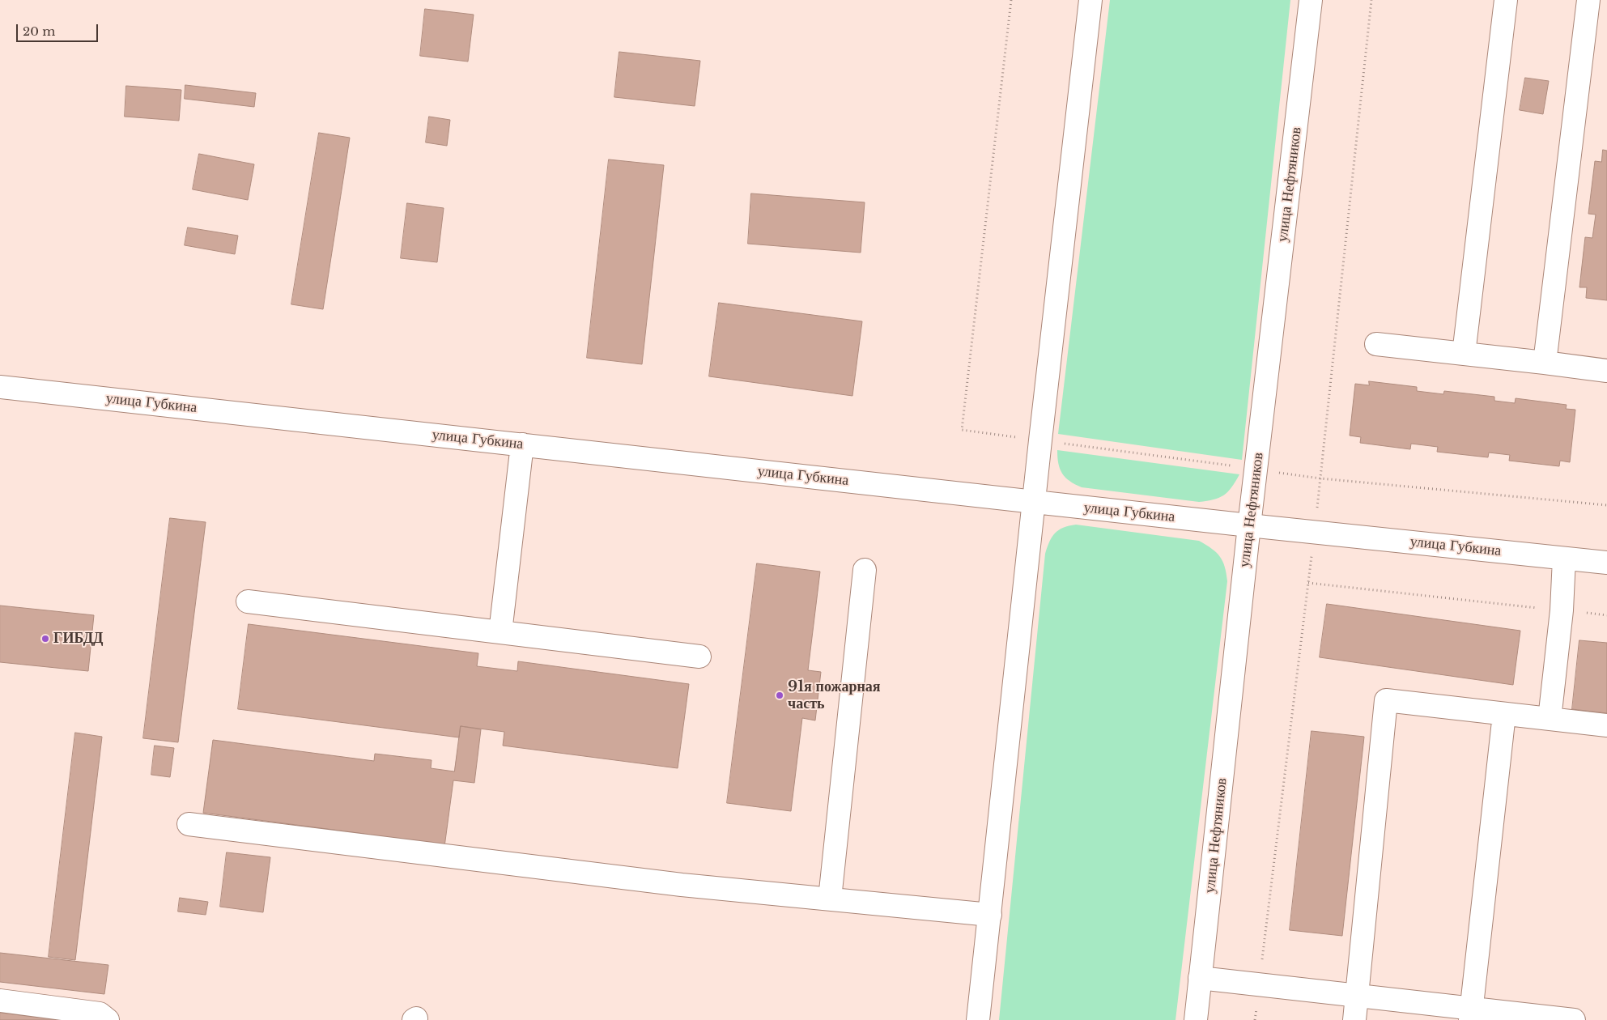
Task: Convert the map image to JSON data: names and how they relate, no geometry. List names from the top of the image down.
{
  "streets": {
    "main road": ["улица Нефтяников", "улица Губкина"]
  },
  "crossings": [
    ["улица Нефтяников", "улица Губкина"]
  ],
  "places": ["ГИБДД", "91я пожарная часть"],
  "scale_bar": "20 m"
}
